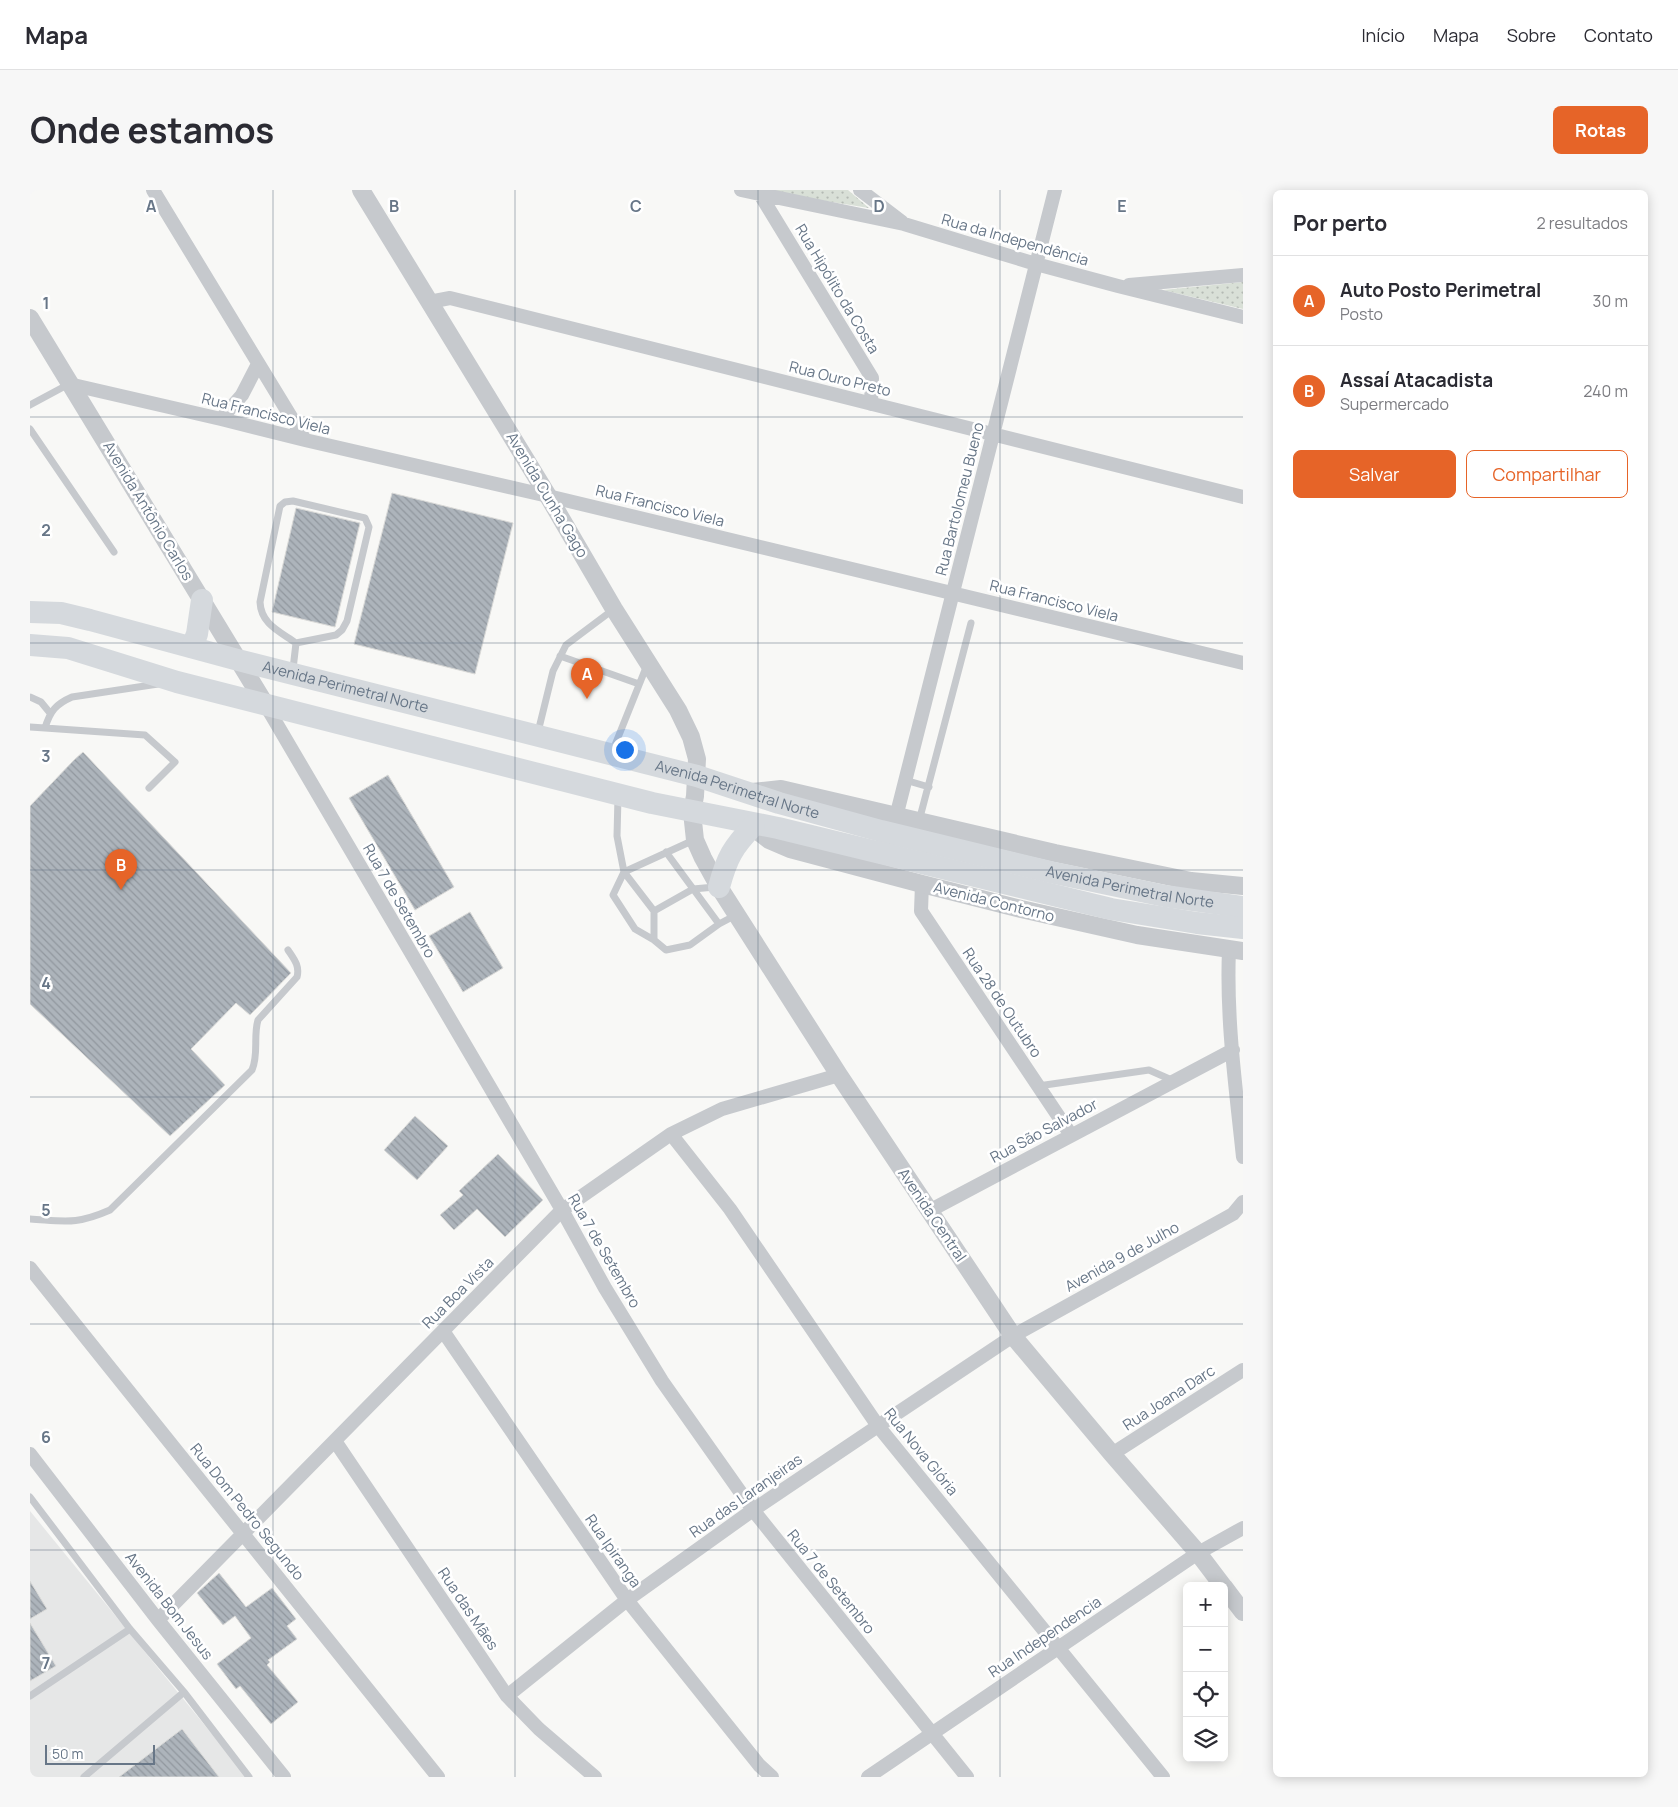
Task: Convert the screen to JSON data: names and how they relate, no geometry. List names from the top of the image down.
{
  "streets": {
    "highway": ["Avenida Perimetral Norte"],
    "street": [
      "Rua da Independência",
      "Rua Hipólito da Costa",
      "Rua Ouro Preto",
      "Rua Francisco Viela",
      "Avenida Cunha Gago",
      "Rua Bartolomeu Bueno",
      "Avenida Antônio Carlos",
      "Rua 7 de Setembro",
      "Avenida Contorno",
      "Rua 28 de Outubro",
      "Rua São Salvador",
      "Avenida Central",
      "Avenida 9 de Julho",
      "Rua Boa Vista",
      "Rua Joana Darc",
      "Rua Nova Glória",
      "Rua das Laranjeiras",
      "Rua Dom Pedro Segundo",
      "Rua Ipiranga",
      "Avenida Bom Jesus",
      "Rua das Mães",
      "Rua Independencia"
    ]
  },
  "crossings": [
    ["Rua da Independência", "Rua Hipólito da Costa"],
    ["Rua da Independência", "Rua Bartolomeu Bueno"],
    ["Rua Hipólito da Costa", "Rua Ouro Preto"],
    ["Rua Ouro Preto", "Avenida Cunha Gago"],
    ["Rua Ouro Preto", "Rua Bartolomeu Bueno"],
    ["Rua Francisco Viela", "Avenida Cunha Gago"],
    ["Rua Francisco Viela", "Rua Bartolomeu Bueno"],
    ["Rua Francisco Viela", "Avenida Antônio Carlos"],
    ["Avenida Cunha Gago", "Avenida Perimetral Norte"],
    ["Avenida Cunha Gago", "Avenida Central"],
    ["Avenida Antônio Carlos", "Avenida Perimetral Norte"],
    ["Avenida Antônio Carlos", "Rua 7 de Setembro"],
    ["Avenida Perimetral Norte", "Rua 7 de Setembro"],
    ["Avenida Perimetral Norte", "Avenida Contorno"],
    ["Avenida Perimetral Norte", "Avenida Central"],
    ["Rua 7 de Setembro", "Rua Boa Vista"],
    ["Rua 7 de Setembro", "Rua das Laranjeiras"],
    ["Rua 7 de Setembro", "Rua Independencia"],
    ["Avenida Contorno", "Rua 28 de Outubro"],
    ["Rua 28 de Outubro", "Rua São Salvador"],
    ["Rua São Salvador", "Avenida Central"],
    ["Avenida Central", "Avenida 9 de Julho"],
    ["Avenida Central", "Rua Boa Vista"],
    ["Avenida Central", "Rua Joana Darc"],
    ["Avenida Central", "Rua das Laranjeiras"],
    ["Avenida Central", "Rua Independencia"],
    ["Avenida 9 de Julho", "Rua das Laranjeiras"],
    ["Rua Boa Vista", "Rua Nova Glória"],
    ["Rua Boa Vista", "Rua Dom Pedro Segundo"],
    ["Rua Boa Vista", "Rua Ipiranga"],
    ["Rua Boa Vista", "Avenida Bom Jesus"],
    ["Rua Boa Vista", "Rua das Mães"],
    ["Rua Nova Glória", "Rua das Laranjeiras"],
    ["Rua Nova Glória", "Rua Independencia"],
    ["Rua das Laranjeiras", "Rua Ipiranga"],
    ["Rua das Laranjeiras", "Rua das Mães"]
  ],
  "scale_bar": "50 m",
  "page": {
    "header": "Mapa",
    "nav": [
      "Início",
      "Mapa",
      "Sobre",
      "Contato"
    ],
    "title": "Onde estamos",
    "buttons": [
      "Rotas",
      ["Salvar", "Compartilhar"]
    ],
    "heading": ["Por perto", "2 resultados"],
    "list": [
      {
        "mark": "A",
        "name": "Auto Posto Perimetral",
        "note": "Posto",
        "value": "30 m"
      },
      {
        "mark": "B",
        "name": "Assaí Atacadista",
        "note": "Supermercado",
        "value": "240 m"
      }
    ],
    "pins": ["A", "B"],
    "map_buttons": ["+", "−"],
    "scale": "50 m"
  },
  "grid": {
    "columns": [
      "A",
      "B",
      "C",
      "D",
      "E"
    ],
    "rows": [
      "1",
      "2",
      "3",
      "4",
      "5",
      "6",
      "7"
    ]
  }
}
